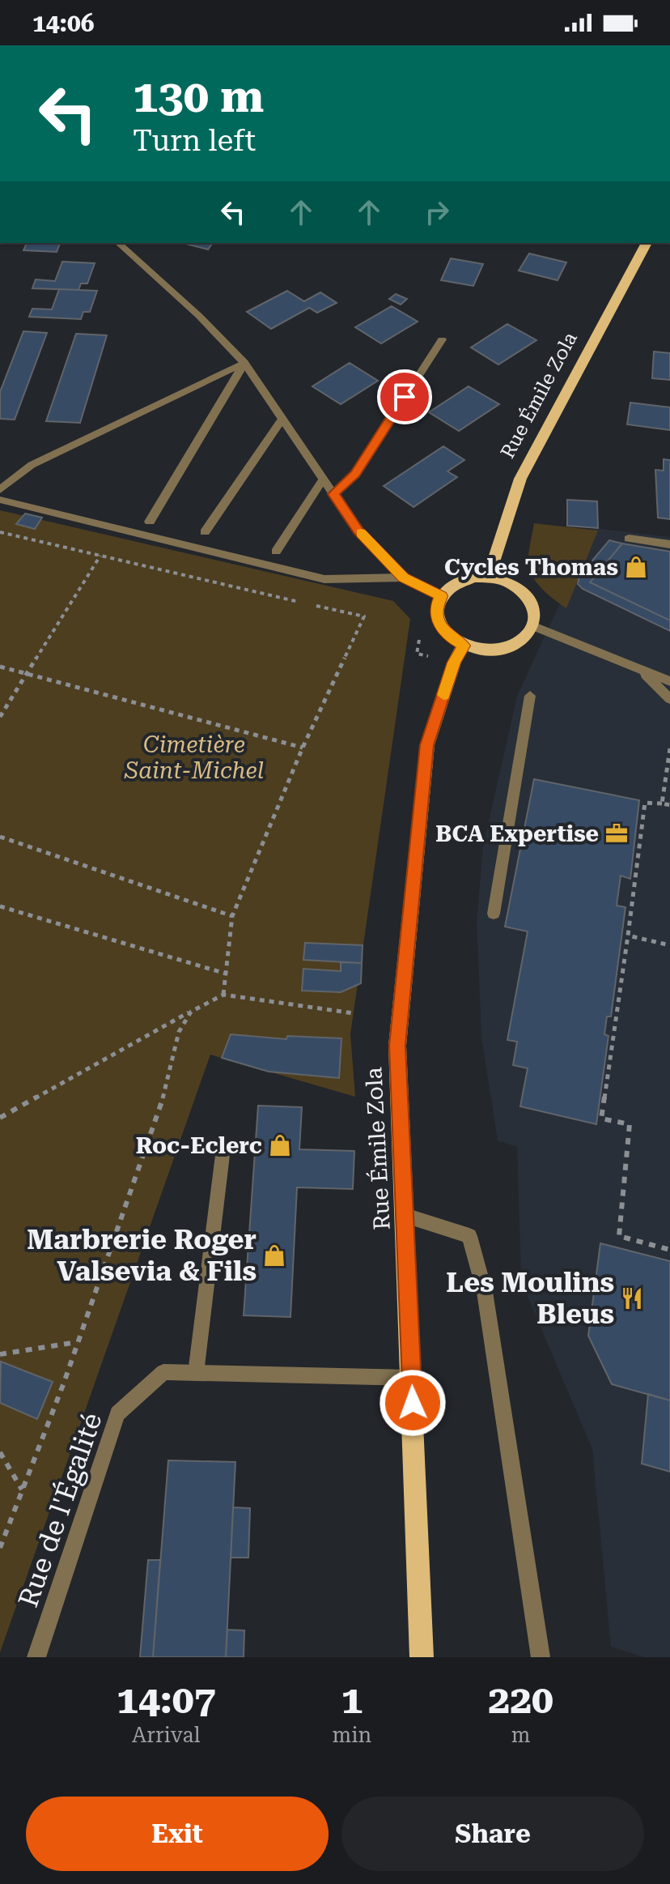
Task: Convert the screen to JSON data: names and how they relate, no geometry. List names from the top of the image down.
{
  "streets": {
    "main road": ["Rue Émile Zola"],
    "street": ["Rue de l'Égalité"]
  },
  "crossings": [
    ["Rue Émile Zola", "Rue de l'Égalité"]
  ],
  "parks": ["Cimetière Saint-Michel"],
  "places": {
    "shop": ["Cycles Thomas", "Roc-Eclerc", "Marbrerie Roger Valsevia & Fils"],
    "office": ["BCA Expertise"],
    "restaurant": ["Les Moulins Bleus"]
  },
  "page": {
    "status": "14:06",
    "turn": ["130 m", "Turn left"],
    "eta": [
      "14:07",
      "Arrival",
      "1",
      "min",
      "220",
      "m"
    ],
    "buttons": ["Exit", "Share"]
  }
}
